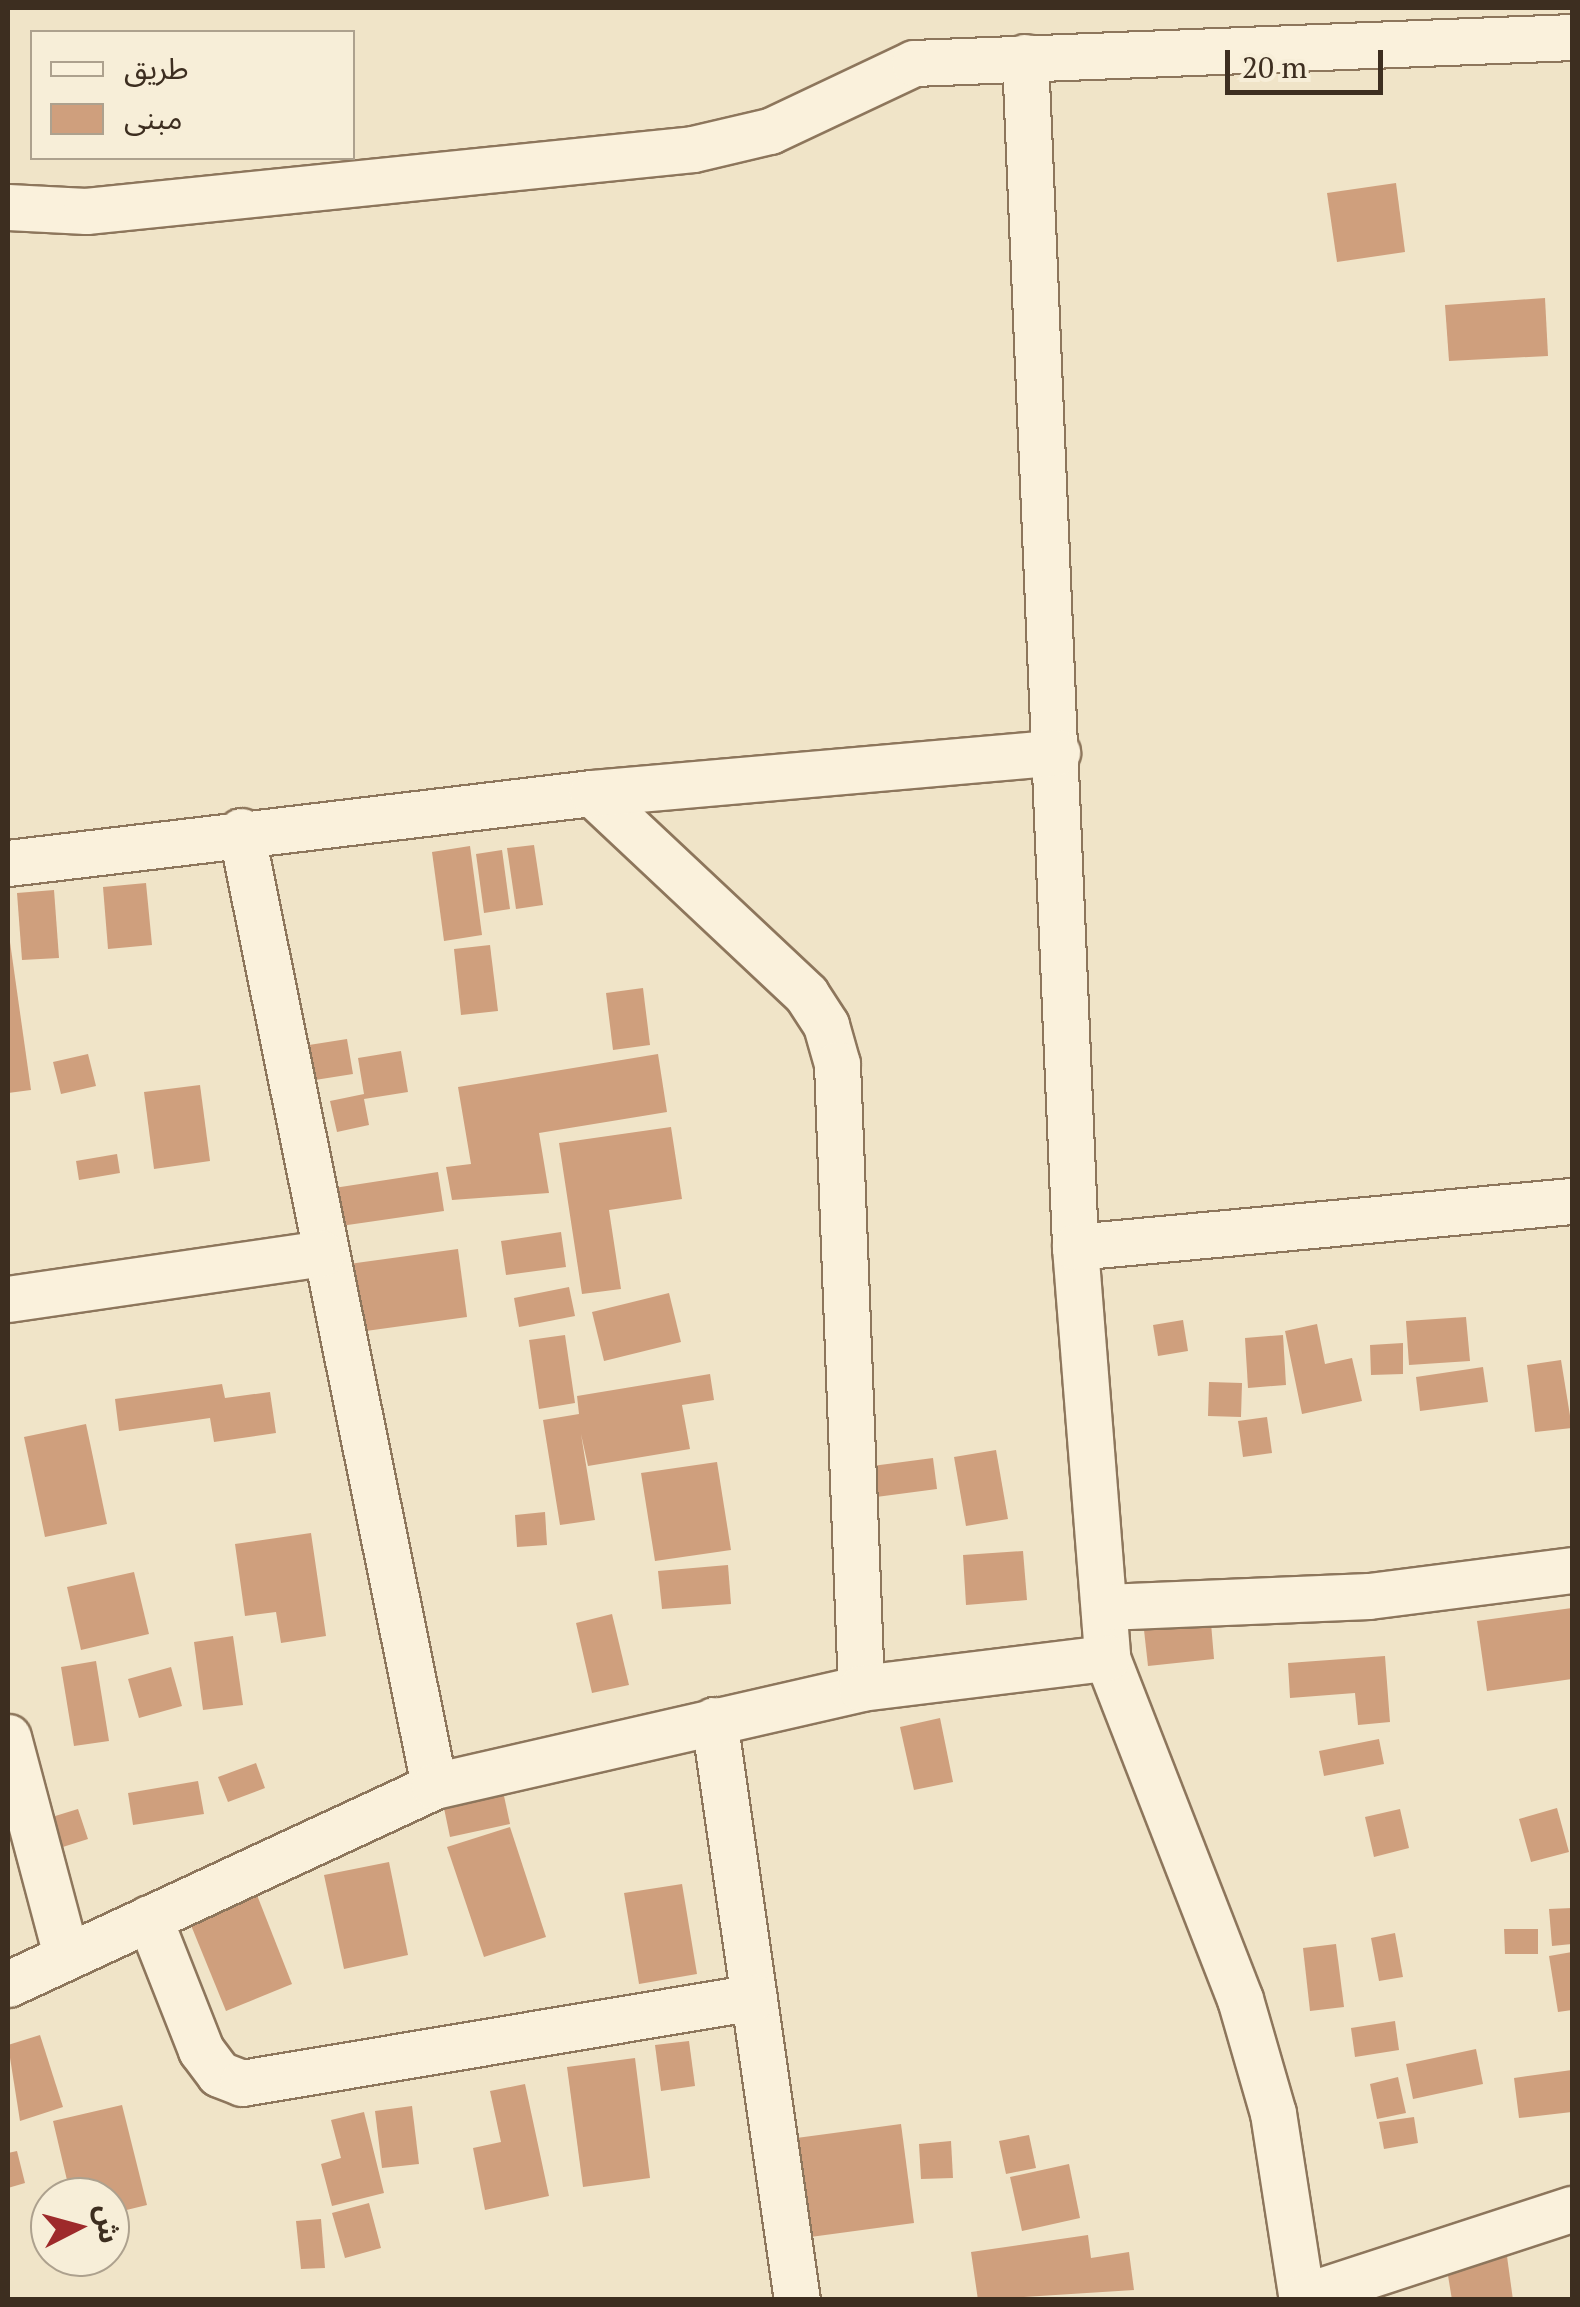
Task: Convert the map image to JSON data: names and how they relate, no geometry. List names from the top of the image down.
{
  "legend": ["طريق", "مبنى"],
  "scale_bar": "20 m",
  "north": "right"
}
